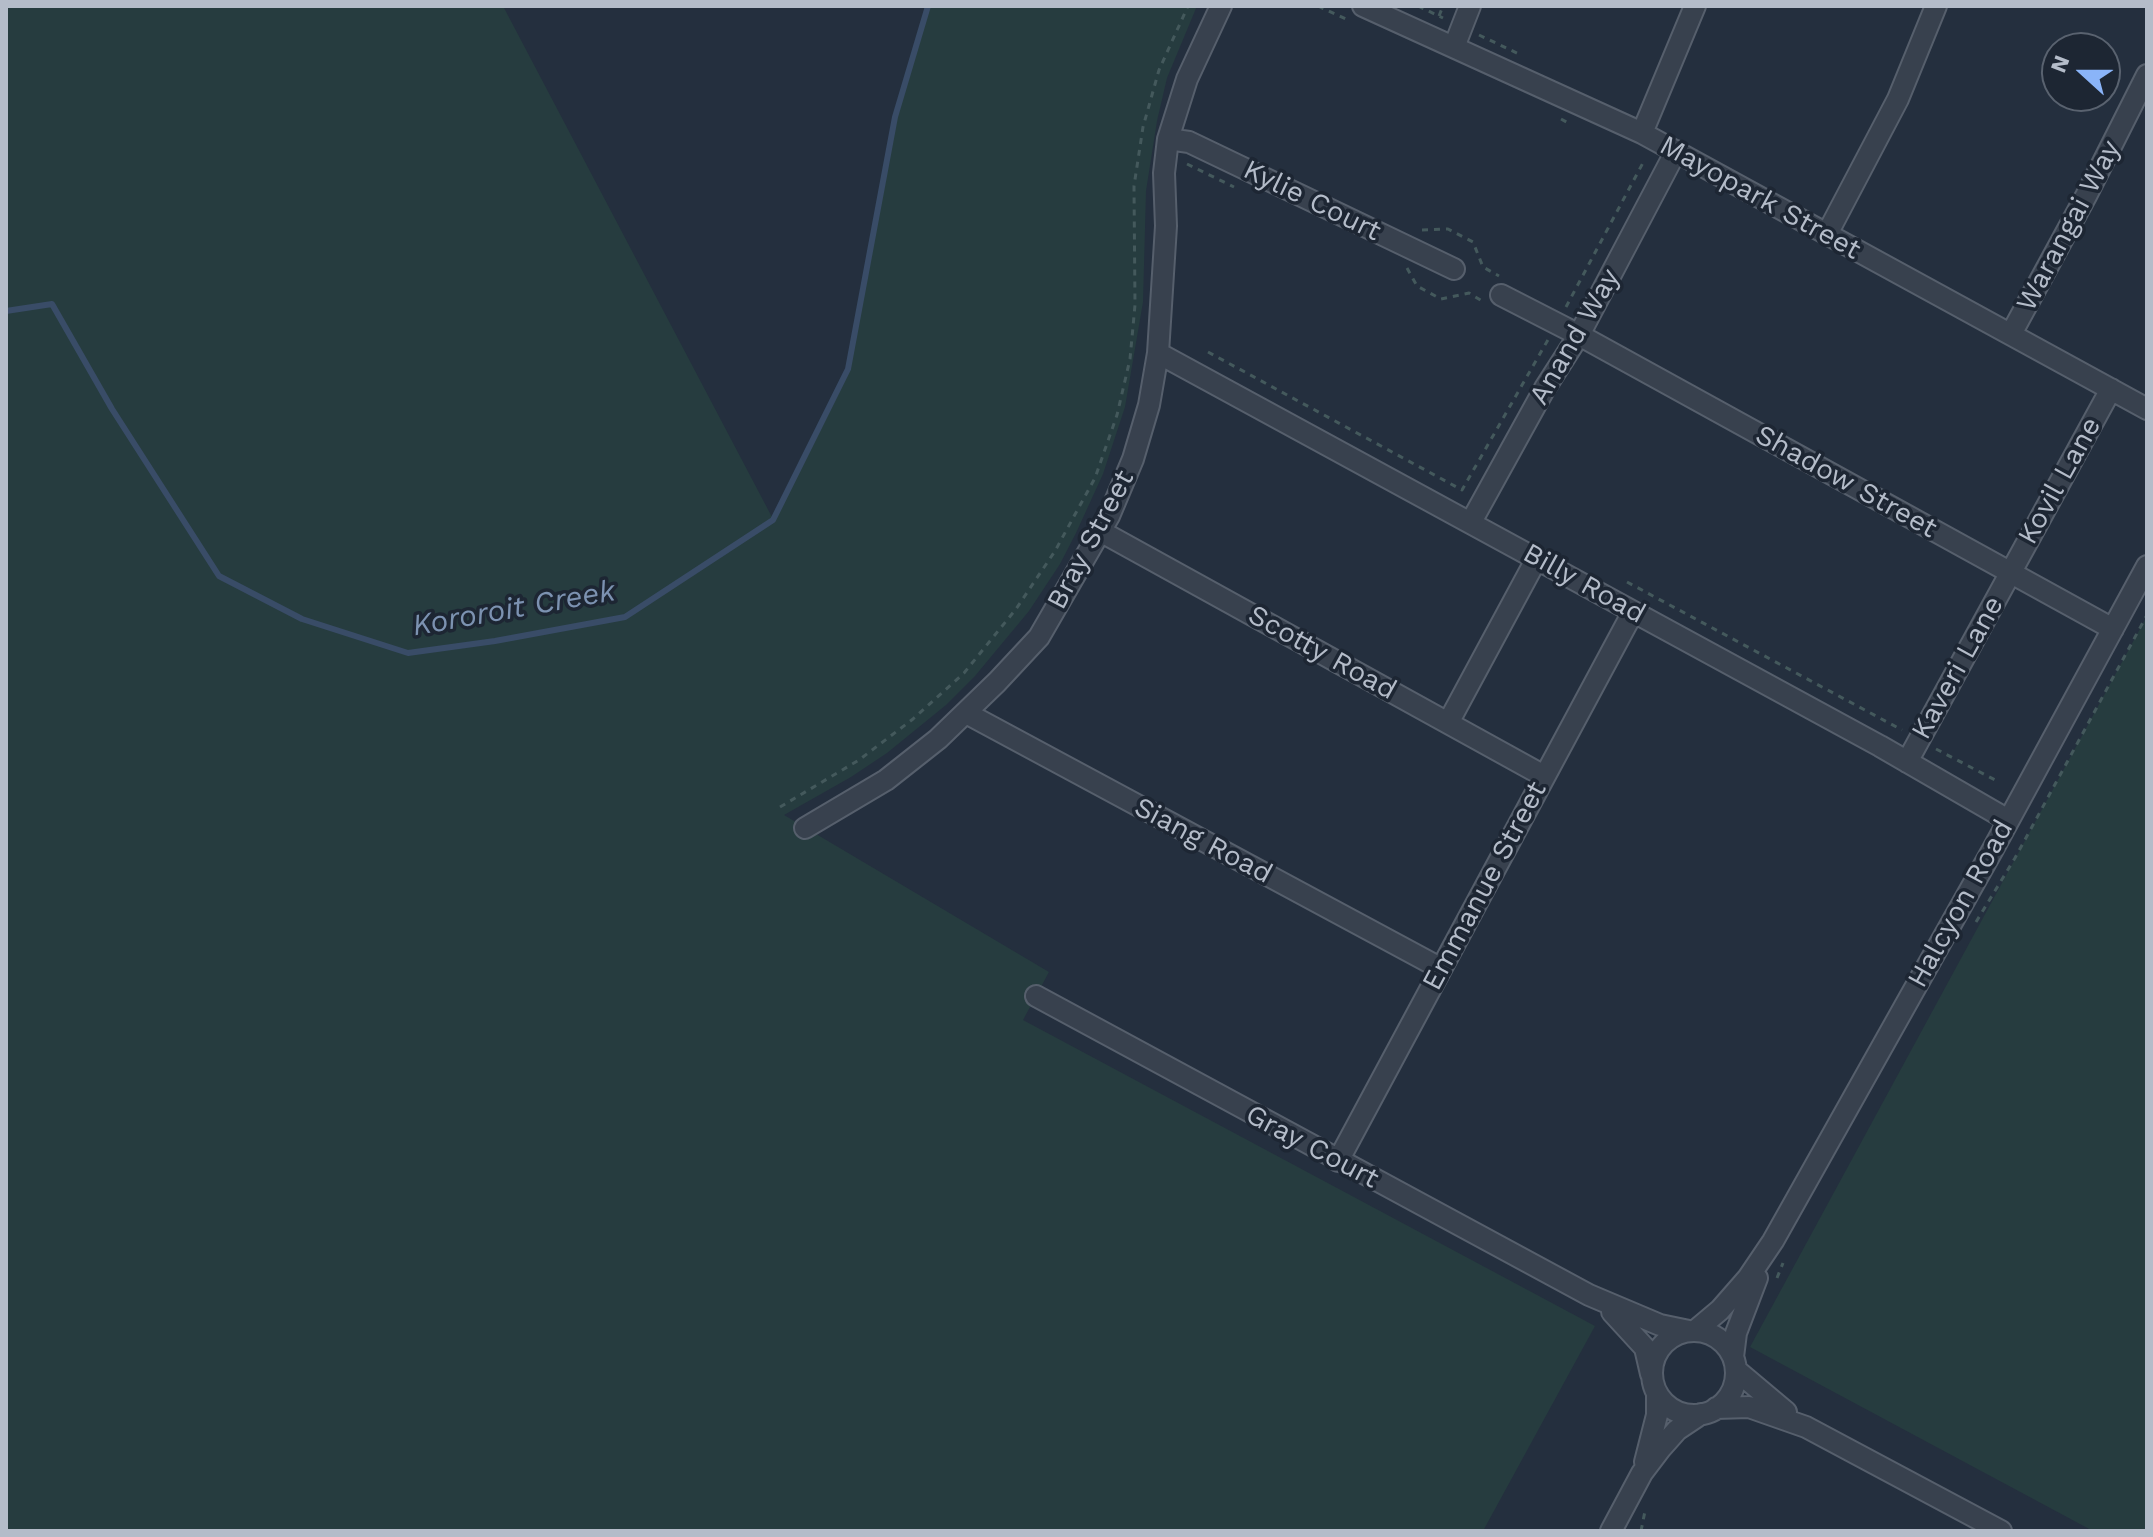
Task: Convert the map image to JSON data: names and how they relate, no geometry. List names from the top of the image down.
{
  "streets": {
    "street": [
      "Mayopark Street",
      "Kylie Court",
      "Warangai Way",
      "Anand Way",
      "Kovil Lane",
      "Shadow Street",
      "Bray Street",
      "Billy Road",
      "Scotty Road",
      "Kaveri Lane",
      "Siang Road",
      "Emmanue Street",
      "Halcyon Road",
      "Gray Court"
    ]
  },
  "crossings": [
    ["Mayopark Street", "Warangai Way"],
    ["Mayopark Street", "Anand Way"],
    ["Mayopark Street", "Kovil Lane"],
    ["Kylie Court", "Bray Street"],
    ["Anand Way", "Shadow Street"],
    ["Anand Way", "Billy Road"],
    ["Kovil Lane", "Shadow Street"],
    ["Kovil Lane", "Kaveri Lane"],
    ["Shadow Street", "Kaveri Lane"],
    ["Shadow Street", "Halcyon Road"],
    ["Bray Street", "Billy Road"],
    ["Bray Street", "Scotty Road"],
    ["Bray Street", "Siang Road"],
    ["Billy Road", "Kaveri Lane"],
    ["Billy Road", "Emmanue Street"],
    ["Billy Road", "Halcyon Road"],
    ["Scotty Road", "Emmanue Street"],
    ["Siang Road", "Emmanue Street"],
    ["Emmanue Street", "Gray Court"]
  ],
  "water": ["Kororoit Creek"],
  "north": "left"
}
